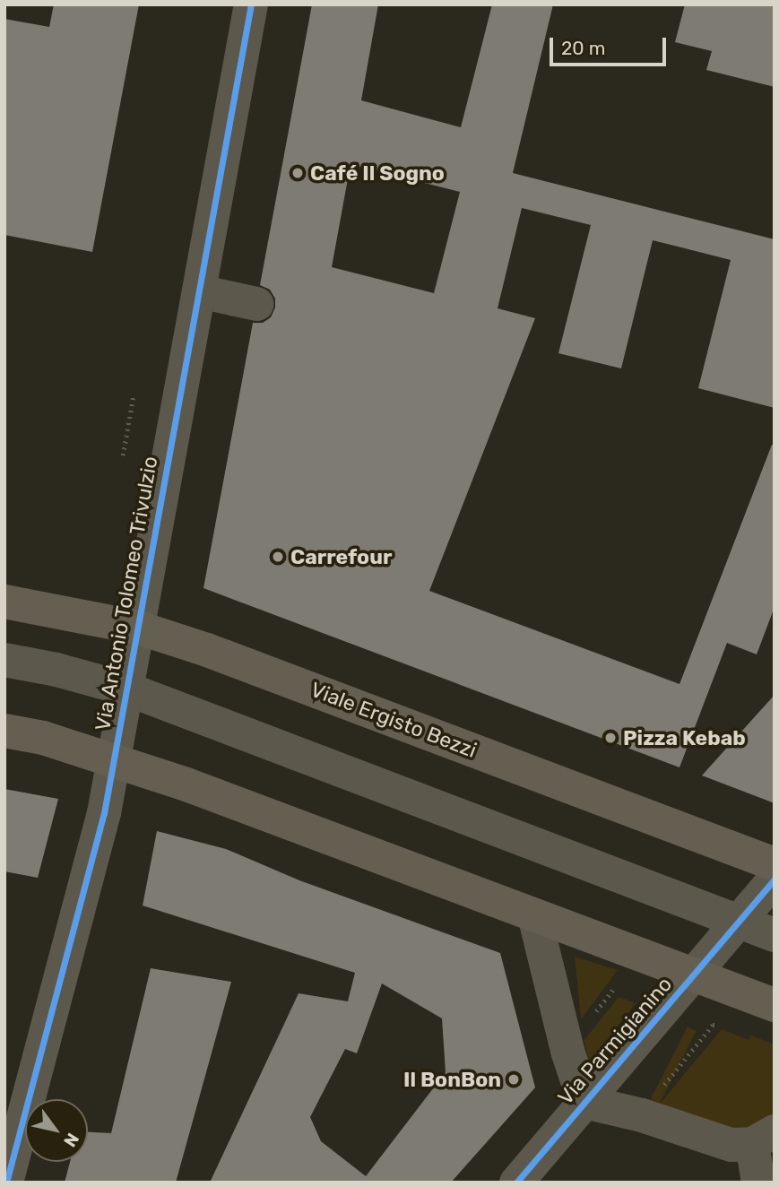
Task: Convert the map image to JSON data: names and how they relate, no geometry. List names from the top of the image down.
{
  "streets": {
    "main road": ["Viale Ergisto Bezzi"],
    "street": ["Via Antonio Tolomeo Trivulzio", "Via Parmigianino"]
  },
  "crossings": [
    ["Via Antonio Tolomeo Trivulzio", "Viale Ergisto Bezzi"]
  ],
  "places": [
    "Café Il Sogno",
    "Carrefour",
    "Pizza Kebab",
    "Il BonBon"
  ],
  "scale_bar": "20 m",
  "north": "bottom right"
}
